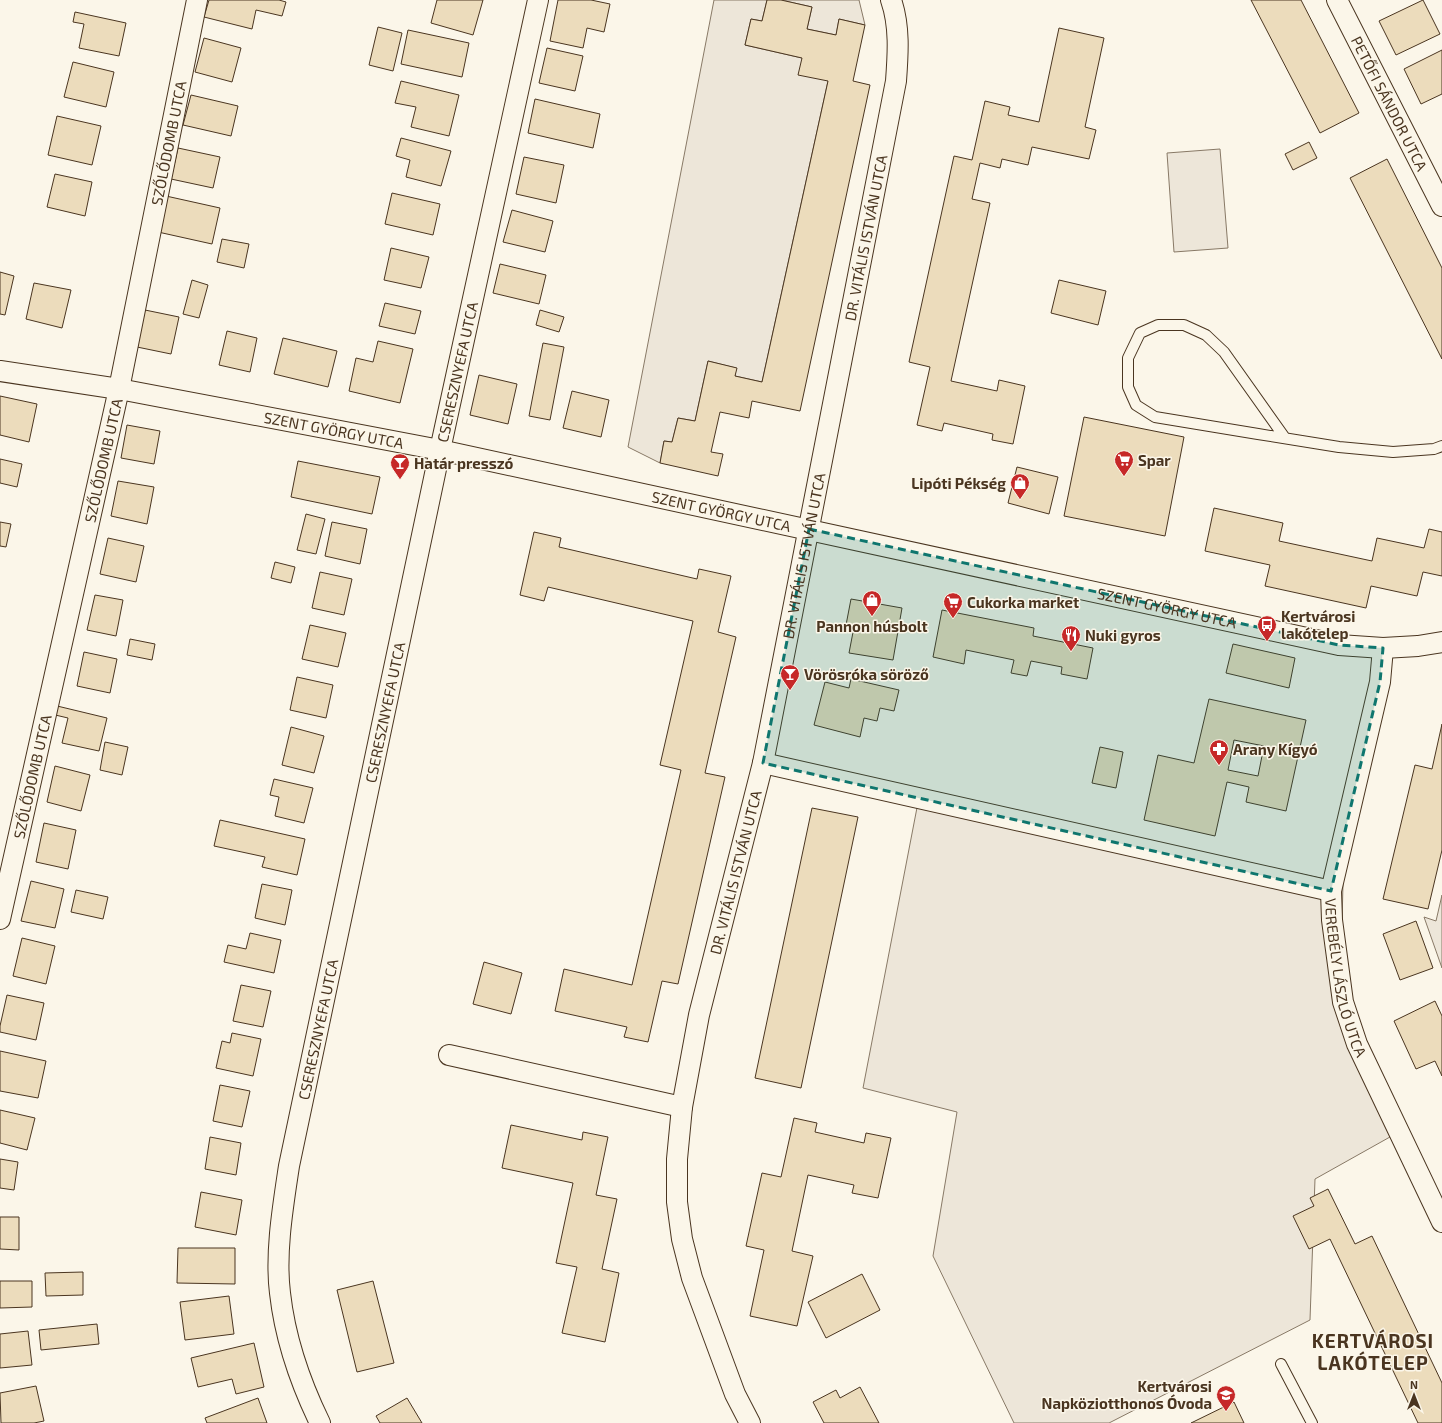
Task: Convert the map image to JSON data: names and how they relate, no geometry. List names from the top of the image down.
{
  "streets": {
    "street": [
      "PETŐFI SÁNDOR UTCA",
      "SZŐLŐDOMB UTCA",
      "DR. VITÁLIS ISTVÁN UTCA",
      "CSERESZNYEFA UTCA",
      "SZENT GYÖRGY UTCA",
      "VEREBÉLY LÁSZLÓ UTCA"
    ]
  },
  "crossings": [
    ["SZŐLŐDOMB UTCA", "SZENT GYÖRGY UTCA"],
    ["DR. VITÁLIS ISTVÁN UTCA", "SZENT GYÖRGY UTCA"],
    ["CSERESZNYEFA UTCA", "SZENT GYÖRGY UTCA"],
    ["SZENT GYÖRGY UTCA", "VEREBÉLY LÁSZLÓ UTCA"]
  ],
  "districts": ["KERTVÁROSI LAKÓTELEP"],
  "places": {
    "supermarket": ["Spar", "Cukorka market"],
    "bar": ["Határ presszó", "Vörösróka söröző"],
    "shop": ["Lipóti Pékség", "Pannon húsbolt"],
    "bus stop": ["Kertvárosi lakótelep"],
    "restaurant": ["Nuki gyros"],
    "pharmacy": ["Arany Kígyó"],
    "school or university": ["Kertvárosi Napköziotthonos Óvoda"]
  },
  "north": "top"
}
